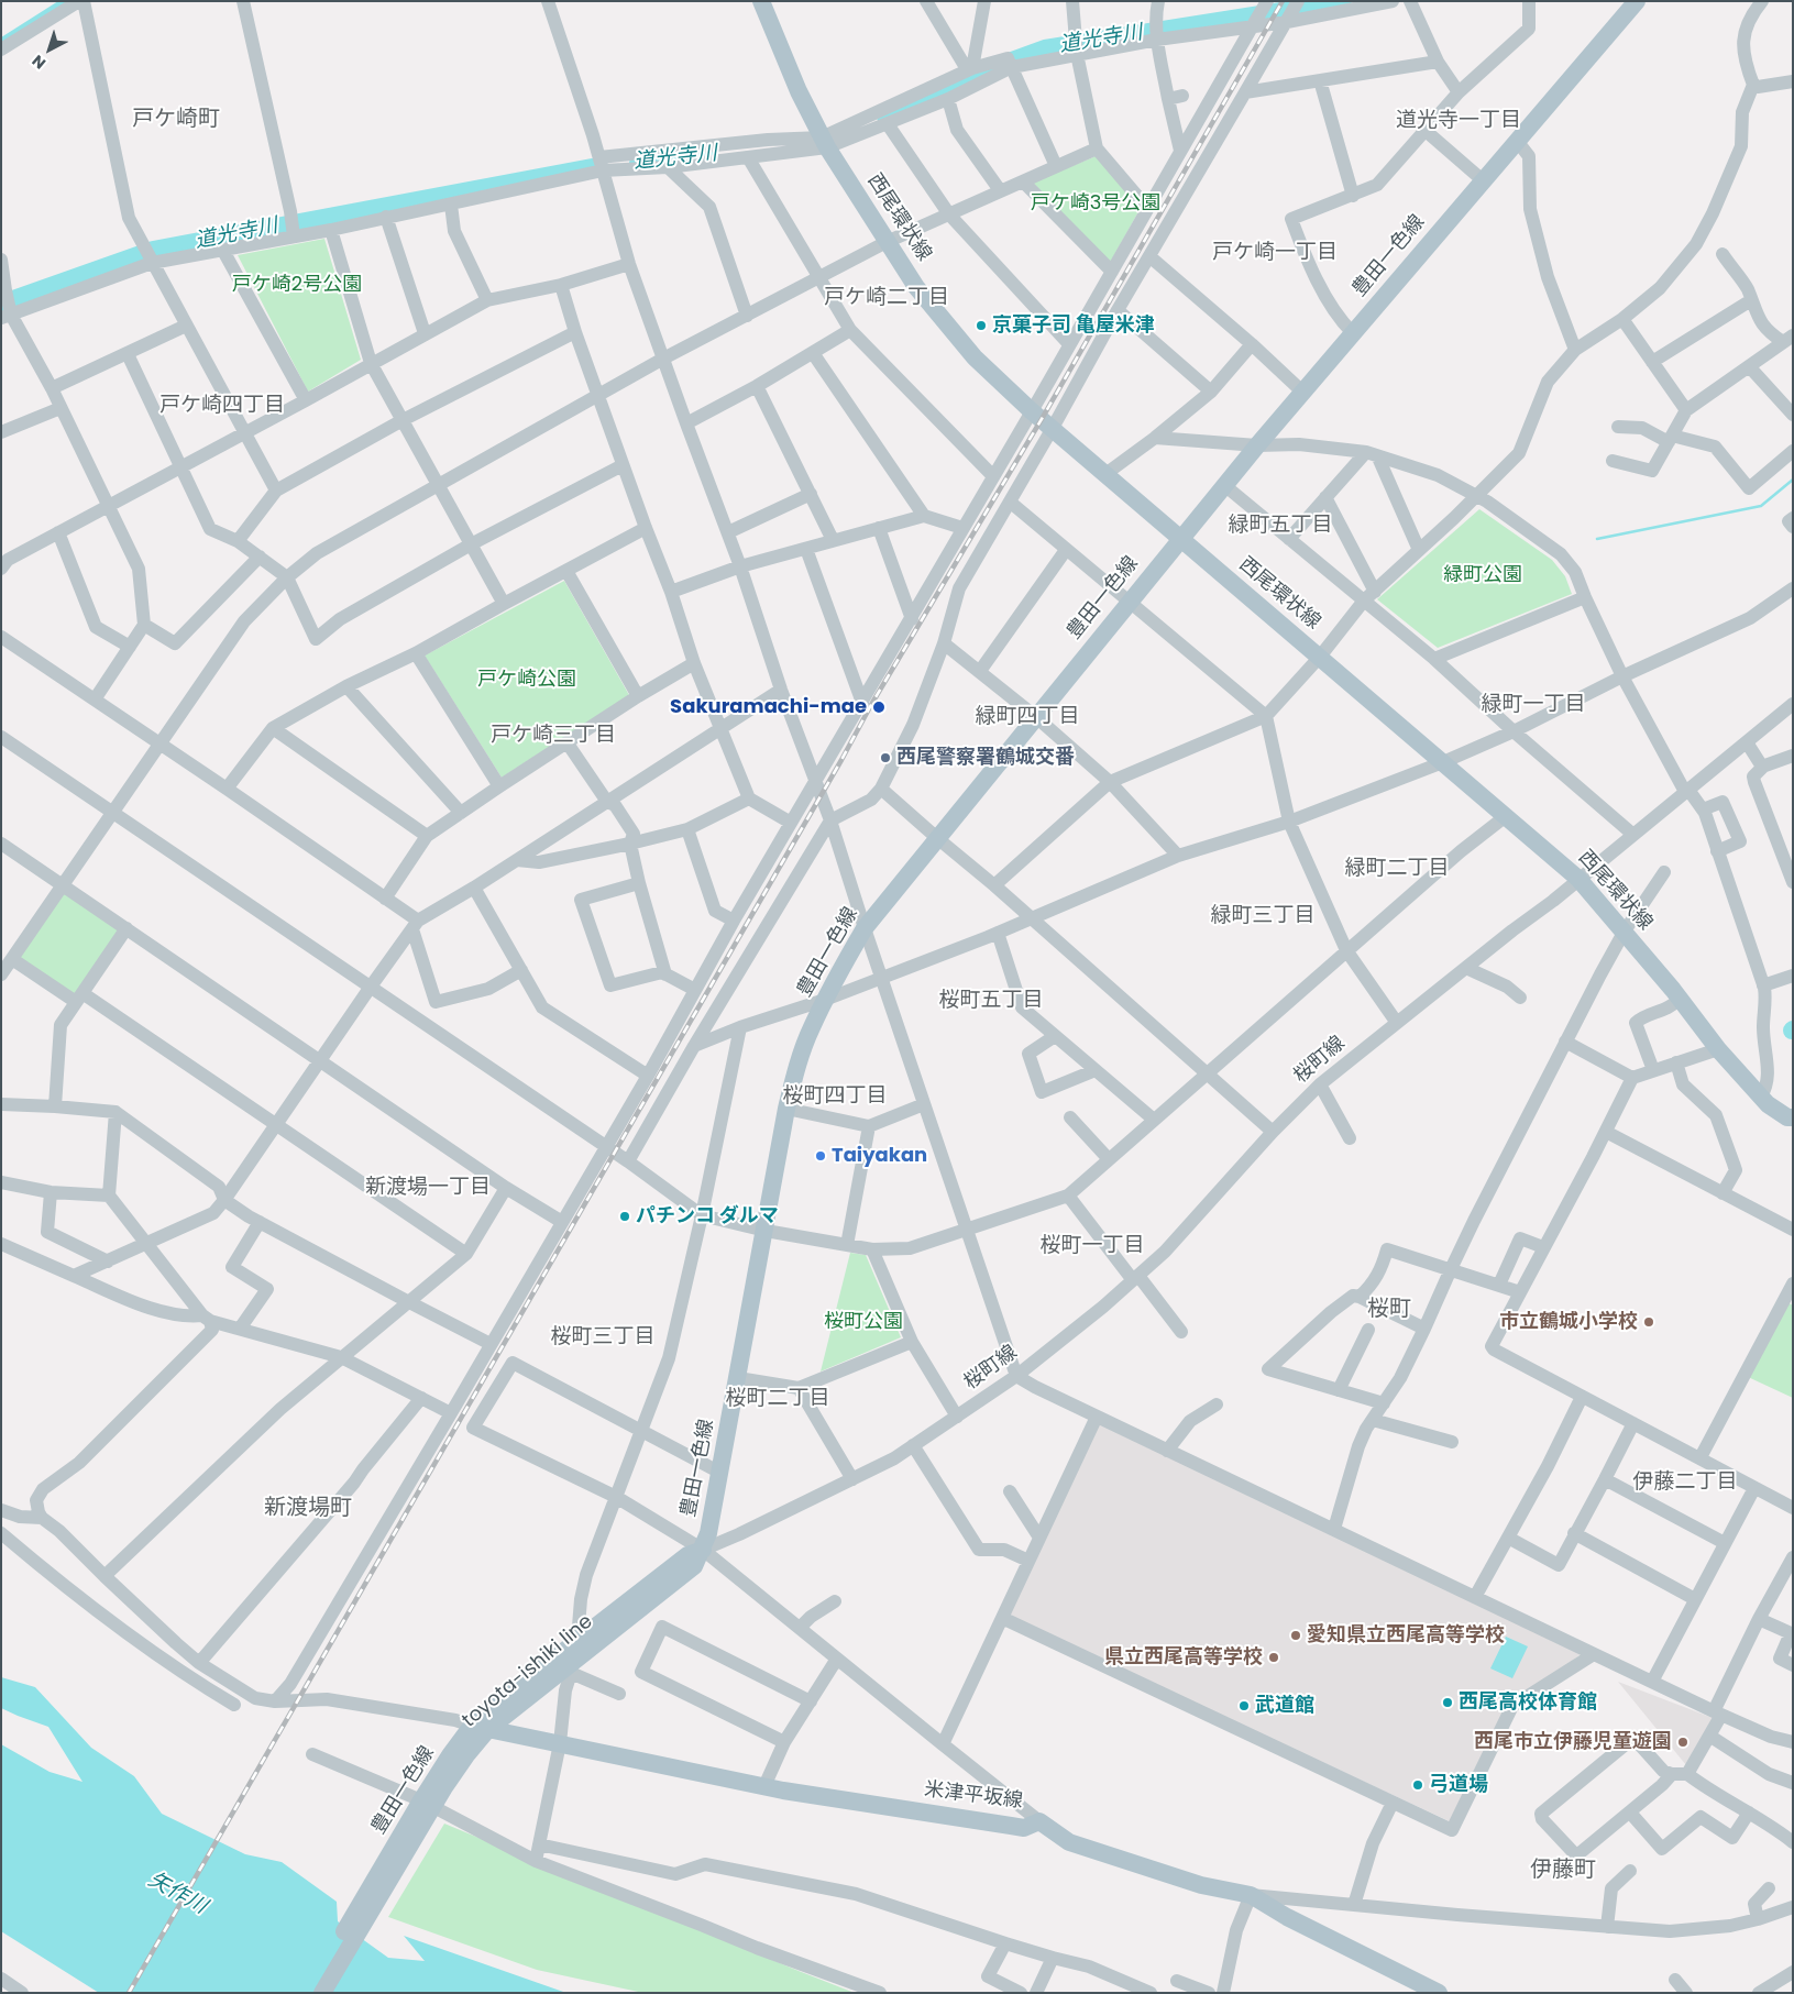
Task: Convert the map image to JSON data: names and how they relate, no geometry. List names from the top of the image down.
{
  "streets": {
    "main road": [
      "西尾環状線",
      "豊田一色線",
      "toyota-ishiki line",
      "米津平坂線"
    ],
    "street": ["桜町線"]
  },
  "crossings": [
    ["西尾環状線", "豊田一色線"],
    ["西尾環状線", "桜町線"],
    ["豊田一色線", "桜町線"],
    ["豊田一色線", "toyota-ishiki line"],
    ["桜町線", "toyota-ishiki line"],
    ["toyota-ishiki line", "米津平坂線"]
  ],
  "districts": [
    "戸ケ崎町",
    "道光寺一丁目",
    "戸ケ崎一丁目",
    "戸ケ崎二丁目",
    "戸ケ崎四丁目",
    "緑町五丁目",
    "緑町一丁目",
    "緑町四丁目",
    "戸ケ崎三丁目",
    "緑町二丁目",
    "緑町三丁目",
    "桜町五丁目",
    "桜町四丁目",
    "新渡場一丁目",
    "桜町一丁目",
    "桜町",
    "桜町三丁目",
    "桜町二丁目",
    "伊藤二丁目",
    "新渡場町",
    "伊藤町"
  ],
  "water": ["道光寺川", "矢作川"],
  "parks": [
    "戸ケ崎3号公園",
    "戸ケ崎2号公園",
    "緑町公園",
    "戸ケ崎公園",
    "桜町公園"
  ],
  "places": [
    "京菓子司 亀屋米津",
    "Sakuramachi-mae",
    "西尾警察署鶴城交番",
    "Taiyakan",
    "パチンコ ダルマ",
    "市立鶴城小学校",
    "愛知県立西尾高等学校",
    "県立西尾高等学校",
    "西尾高校体育館",
    "武道館",
    "西尾市立伊藤児童遊園",
    "弓道場"
  ],
  "north": "bottom left"
}
